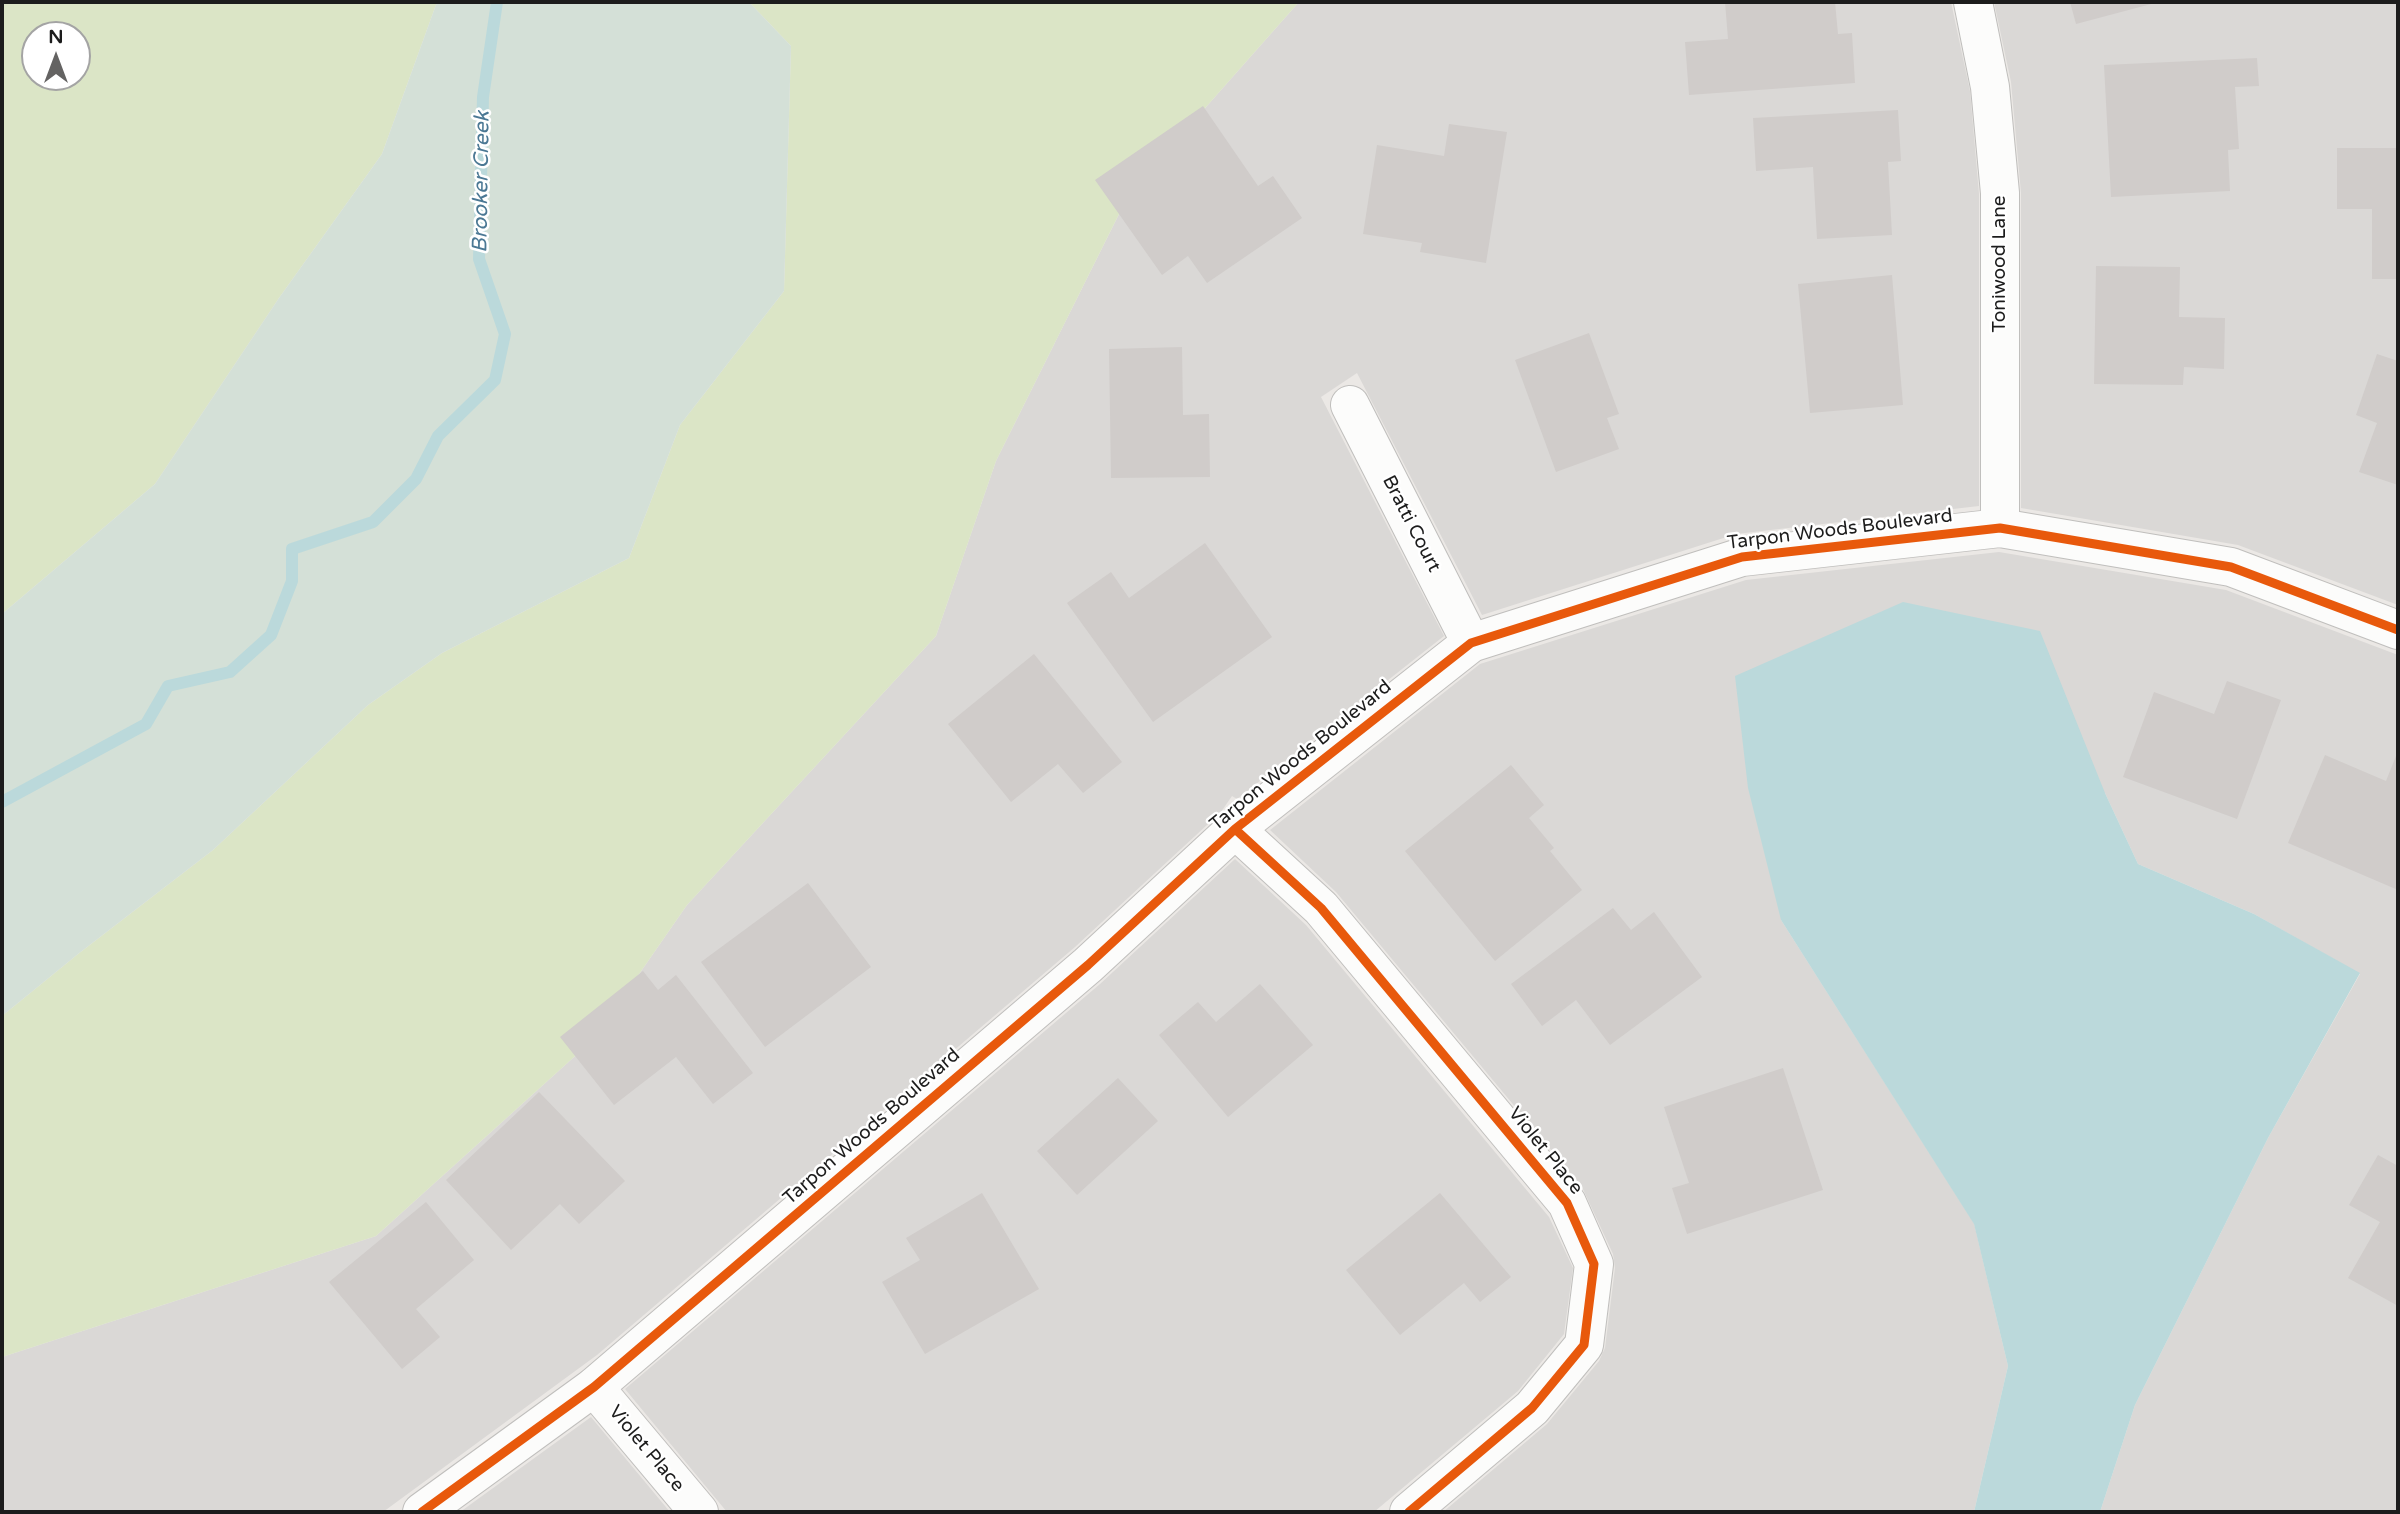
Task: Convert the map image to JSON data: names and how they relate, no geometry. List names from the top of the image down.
{
  "streets": {
    "street": [
      "Toniwood Lane",
      "Bratti Court",
      "Tarpon Woods Boulevard",
      "Violet Place"
    ]
  },
  "crossings": [
    ["Toniwood Lane", "Tarpon Woods Boulevard"],
    ["Bratti Court", "Tarpon Woods Boulevard"],
    ["Tarpon Woods Boulevard", "Violet Place"]
  ],
  "water": ["Brooker Creek"],
  "north": "top"
}
